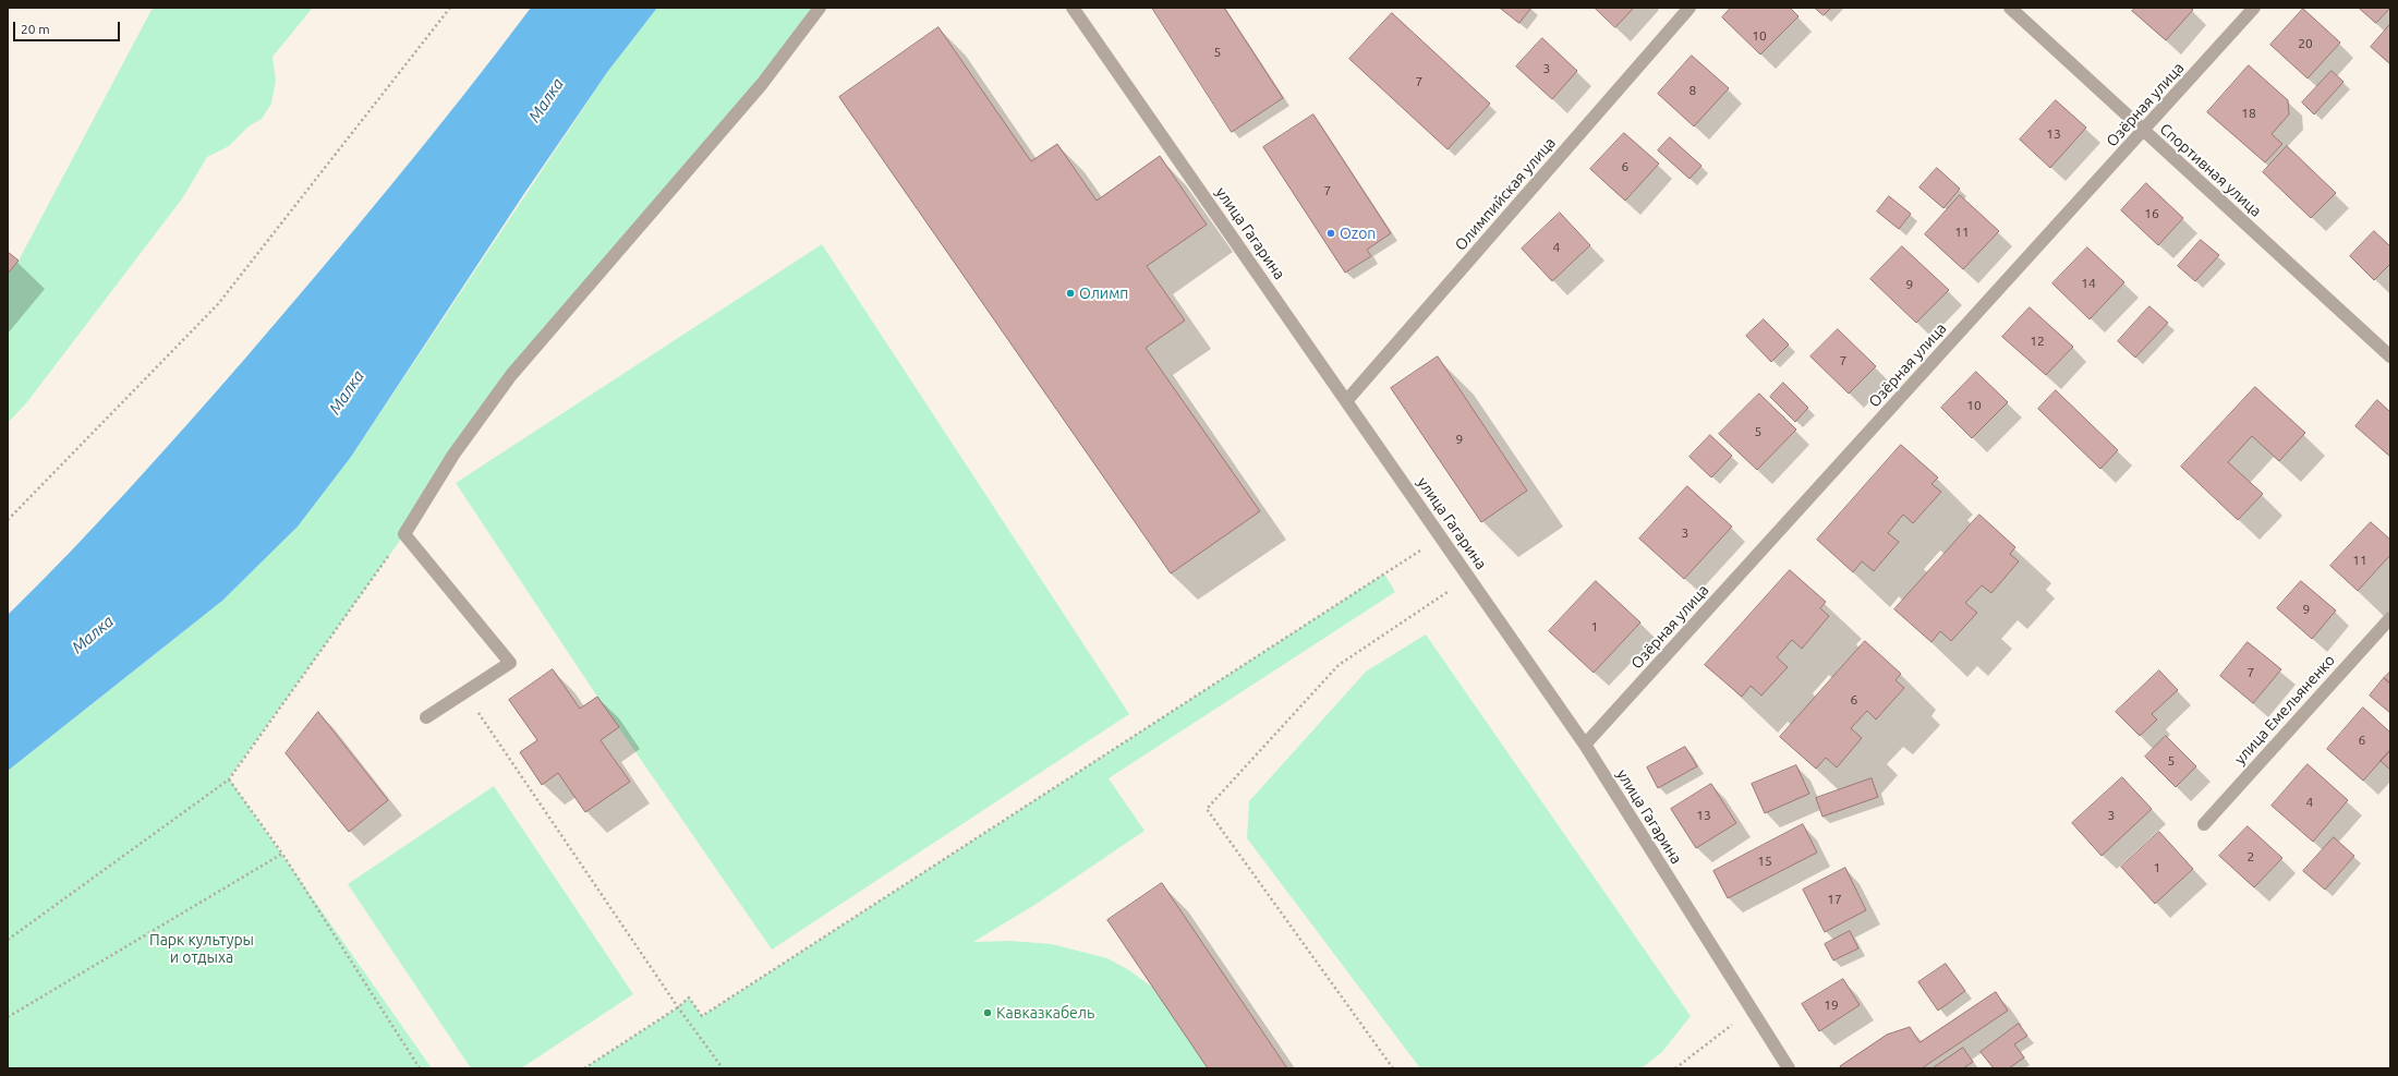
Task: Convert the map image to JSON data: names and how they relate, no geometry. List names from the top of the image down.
{
  "streets": {
    "street": [
      "Озёрная улица",
      "Спортивная улица",
      "Олимпийская улица",
      "улица Гагарина",
      "улица Емельяненко"
    ]
  },
  "crossings": [
    ["Озёрная улица", "Спортивная улица"],
    ["Озёрная улица", "улица Гагарина"],
    ["Олимпийская улица", "улица Гагарина"]
  ],
  "water": ["Малка"],
  "parks": ["Парк культуры и отдыха"],
  "places": ["Ozon", "Олимп", "Кавказкабель"],
  "house_numbers": [
    "10",
    "20",
    "5",
    "3",
    "7",
    "8",
    "18",
    "13",
    "6",
    "7",
    "16",
    "11",
    "4",
    "14",
    "9",
    "12",
    "7",
    "10",
    "5",
    "9",
    "3",
    "11",
    "9",
    "1",
    "7",
    "6",
    "6",
    "5",
    "4",
    "13",
    "3",
    "2",
    "15",
    "1",
    "17",
    "19"
  ],
  "scale_bar": "20 m"
}
